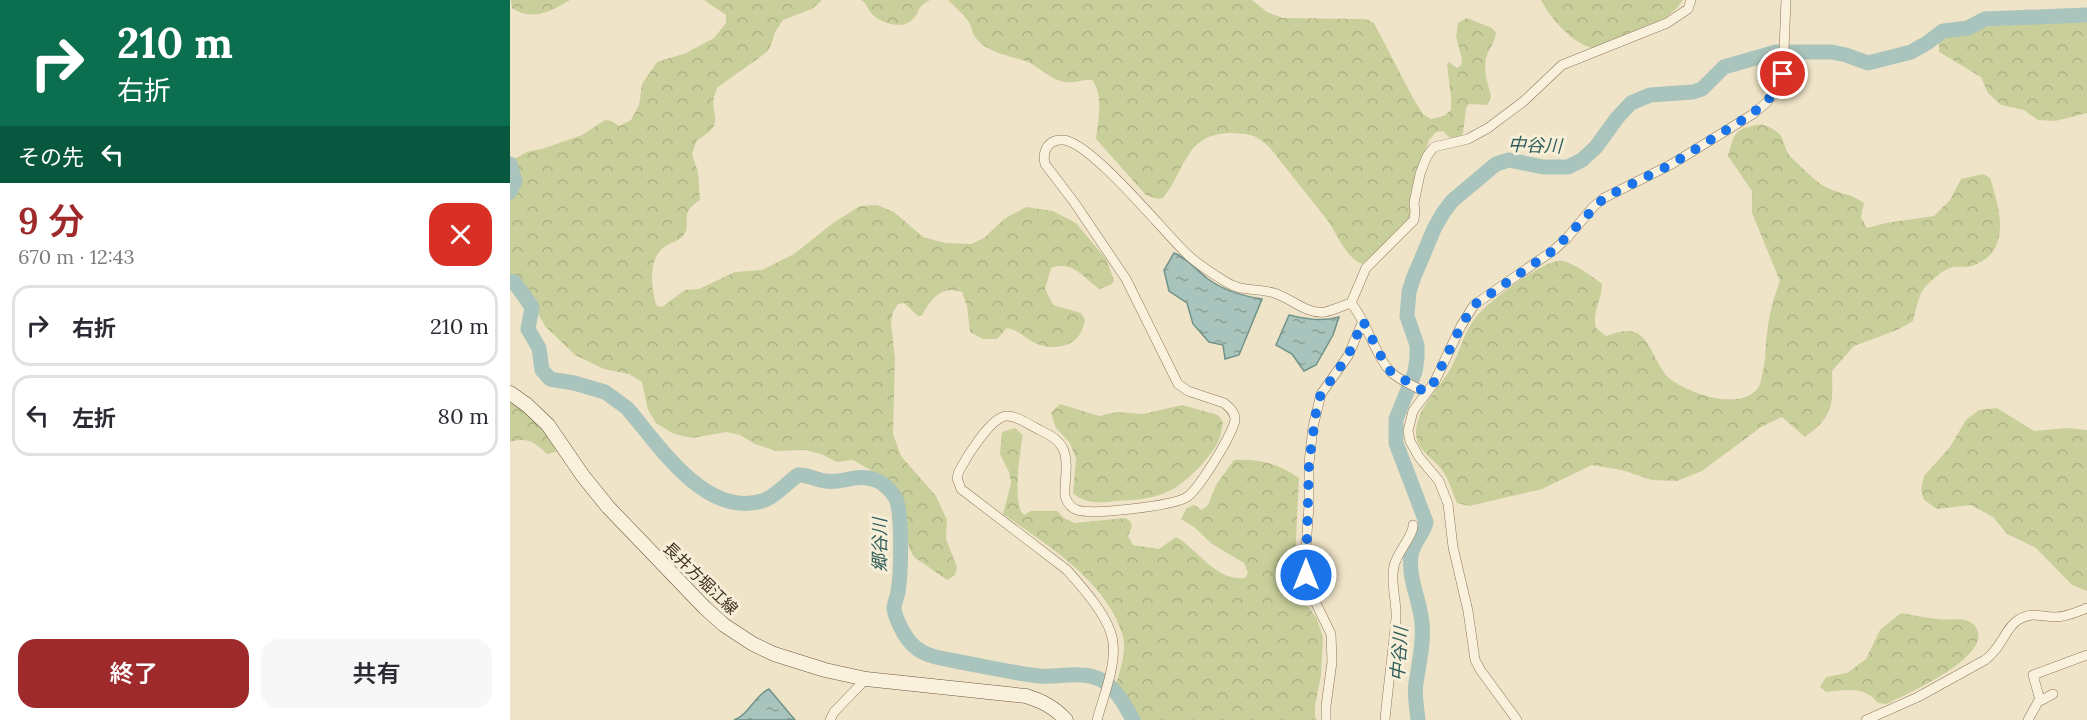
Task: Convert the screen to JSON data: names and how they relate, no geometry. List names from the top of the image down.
{
  "streets": {
    "main road": ["長井方堀江線"]
  },
  "water": ["中谷川", "郷谷川"],
  "page": {
    "turn": ["210 m", "右折"],
    "then": "その先",
    "heading": ["9 分", "670 m · 12:43"],
    "list": [
      {
        "name": "右折",
        "value": "210 m"
      },
      {
        "name": "左折",
        "value": "80 m"
      }
    ],
    "buttons": ["終了", "共有"]
  }
}
